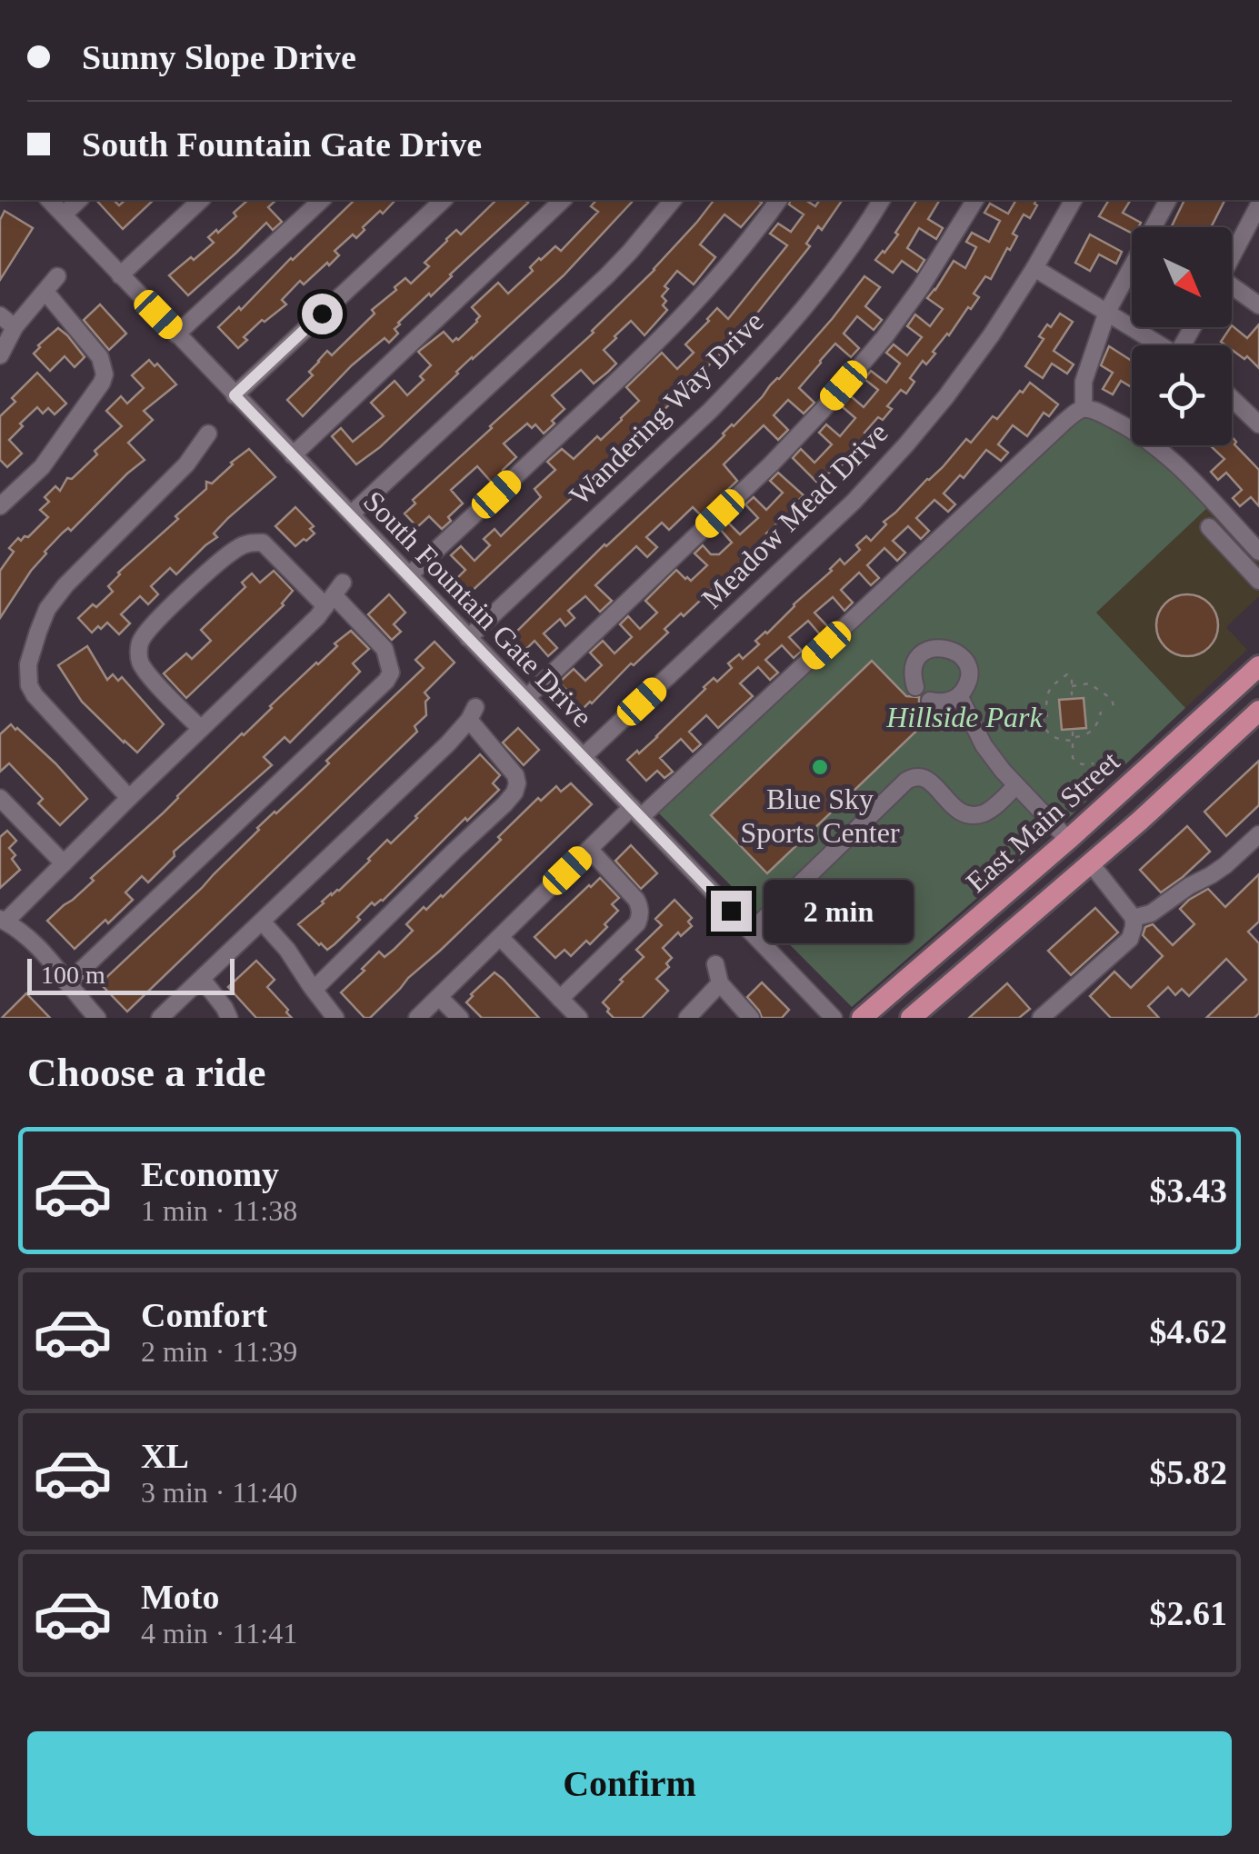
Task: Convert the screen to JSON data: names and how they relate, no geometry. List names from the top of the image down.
{
  "streets": {
    "main road": ["East Main Street"],
    "street": ["Wandering Way Drive", "Meadow Mead Drive", "South Fountain Gate Drive"]
  },
  "crossings": [
    ["Wandering Way Drive", "South Fountain Gate Drive"],
    ["Meadow Mead Drive", "South Fountain Gate Drive"]
  ],
  "parks": ["Hillside Park"],
  "places": ["Blue Sky Sports Center"],
  "scale_bar": "100 m",
  "north": "bottom right",
  "page": {
    "banner": ["Sunny Slope Drive", "South Fountain Gate Drive"],
    "bubble": "2 min",
    "scale": "100 m",
    "heading": "Choose a ride",
    "list": [
      {
        "name": "Economy",
        "note": "1 min · 11:38",
        "value": "$3.43"
      },
      {
        "name": "Comfort",
        "note": "2 min · 11:39",
        "value": "$4.62"
      },
      {
        "name": "XL",
        "note": "3 min · 11:40",
        "value": "$5.82"
      },
      {
        "name": "Moto",
        "note": "4 min · 11:41",
        "value": "$2.61"
      }
    ],
    "buttons": "Confirm"
  }
}
